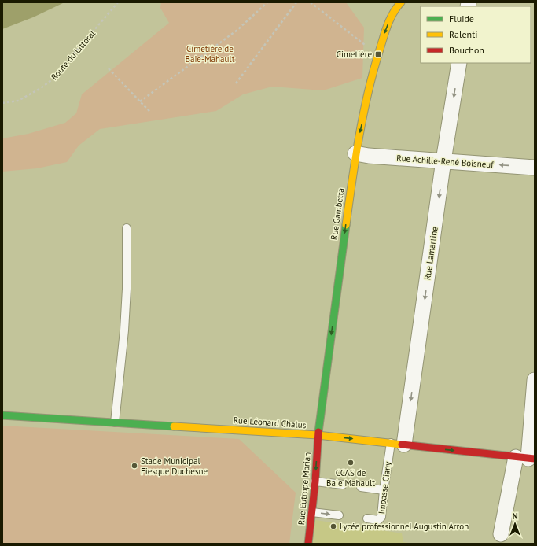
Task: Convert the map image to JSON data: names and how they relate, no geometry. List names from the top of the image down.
{
  "streets": {
    "street": [
      "Rue Achille-René Boisneuf",
      "Rue Gambetta",
      "Rue Lamartine",
      "Rue Léonard Chalus",
      "Rue Eutrope Marian"
    ],
    "lane": ["Impasse Ciany"],
    "path": ["Route du Littoral"]
  },
  "crossings": [
    ["Rue Achille-René Boisneuf", "Rue Gambetta"],
    ["Rue Achille-René Boisneuf", "Rue Lamartine"],
    ["Rue Gambetta", "Rue Léonard Chalus"],
    ["Rue Gambetta", "Rue Eutrope Marian"],
    ["Rue Lamartine", "Rue Léonard Chalus"],
    ["Rue Lamartine", "Impasse Ciany"],
    ["Rue Léonard Chalus", "Impasse Ciany"],
    ["Rue Léonard Chalus", "Rue Eutrope Marian"]
  ],
  "one_way": [
    "Rue Achille-René Boisneuf",
    "Rue Gambetta",
    "Rue Lamartine",
    "Rue Léonard Chalus",
    "Rue Eutrope Marian"
  ],
  "parks": ["Cimetière de Baie-Mahault"],
  "places": {
    "transit": ["Cimetière"],
    "other": ["CCAS de Baie Mahault", "Stade Municipal Fiesque Duchesne", "Lycée professionnel Augustin Arron"]
  },
  "legend": ["Fluide", "Ralenti", "Bouchon"],
  "north": "top"
}
